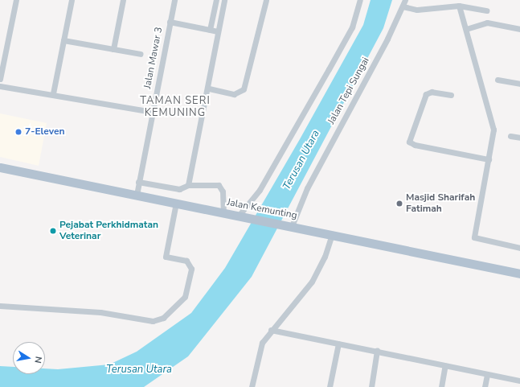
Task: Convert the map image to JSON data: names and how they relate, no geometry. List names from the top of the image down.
{
  "streets": {
    "main road": ["Jalan Kemunting"],
    "street": ["Jalan Mawar 3", "Jalan Tepi Sungai"]
  },
  "crossings": [
    ["Jalan Mawar 3", "Jalan Kemunting"],
    ["Jalan Tepi Sungai", "Jalan Kemunting"]
  ],
  "districts": ["TAMAN SERI KEMUNING"],
  "water": ["Terusan Utara"],
  "places": ["7-Eleven", "Masjid Sharifah Fatimah", "Pejabat Perkhidmatan Veterinar"],
  "north": "right"
}
